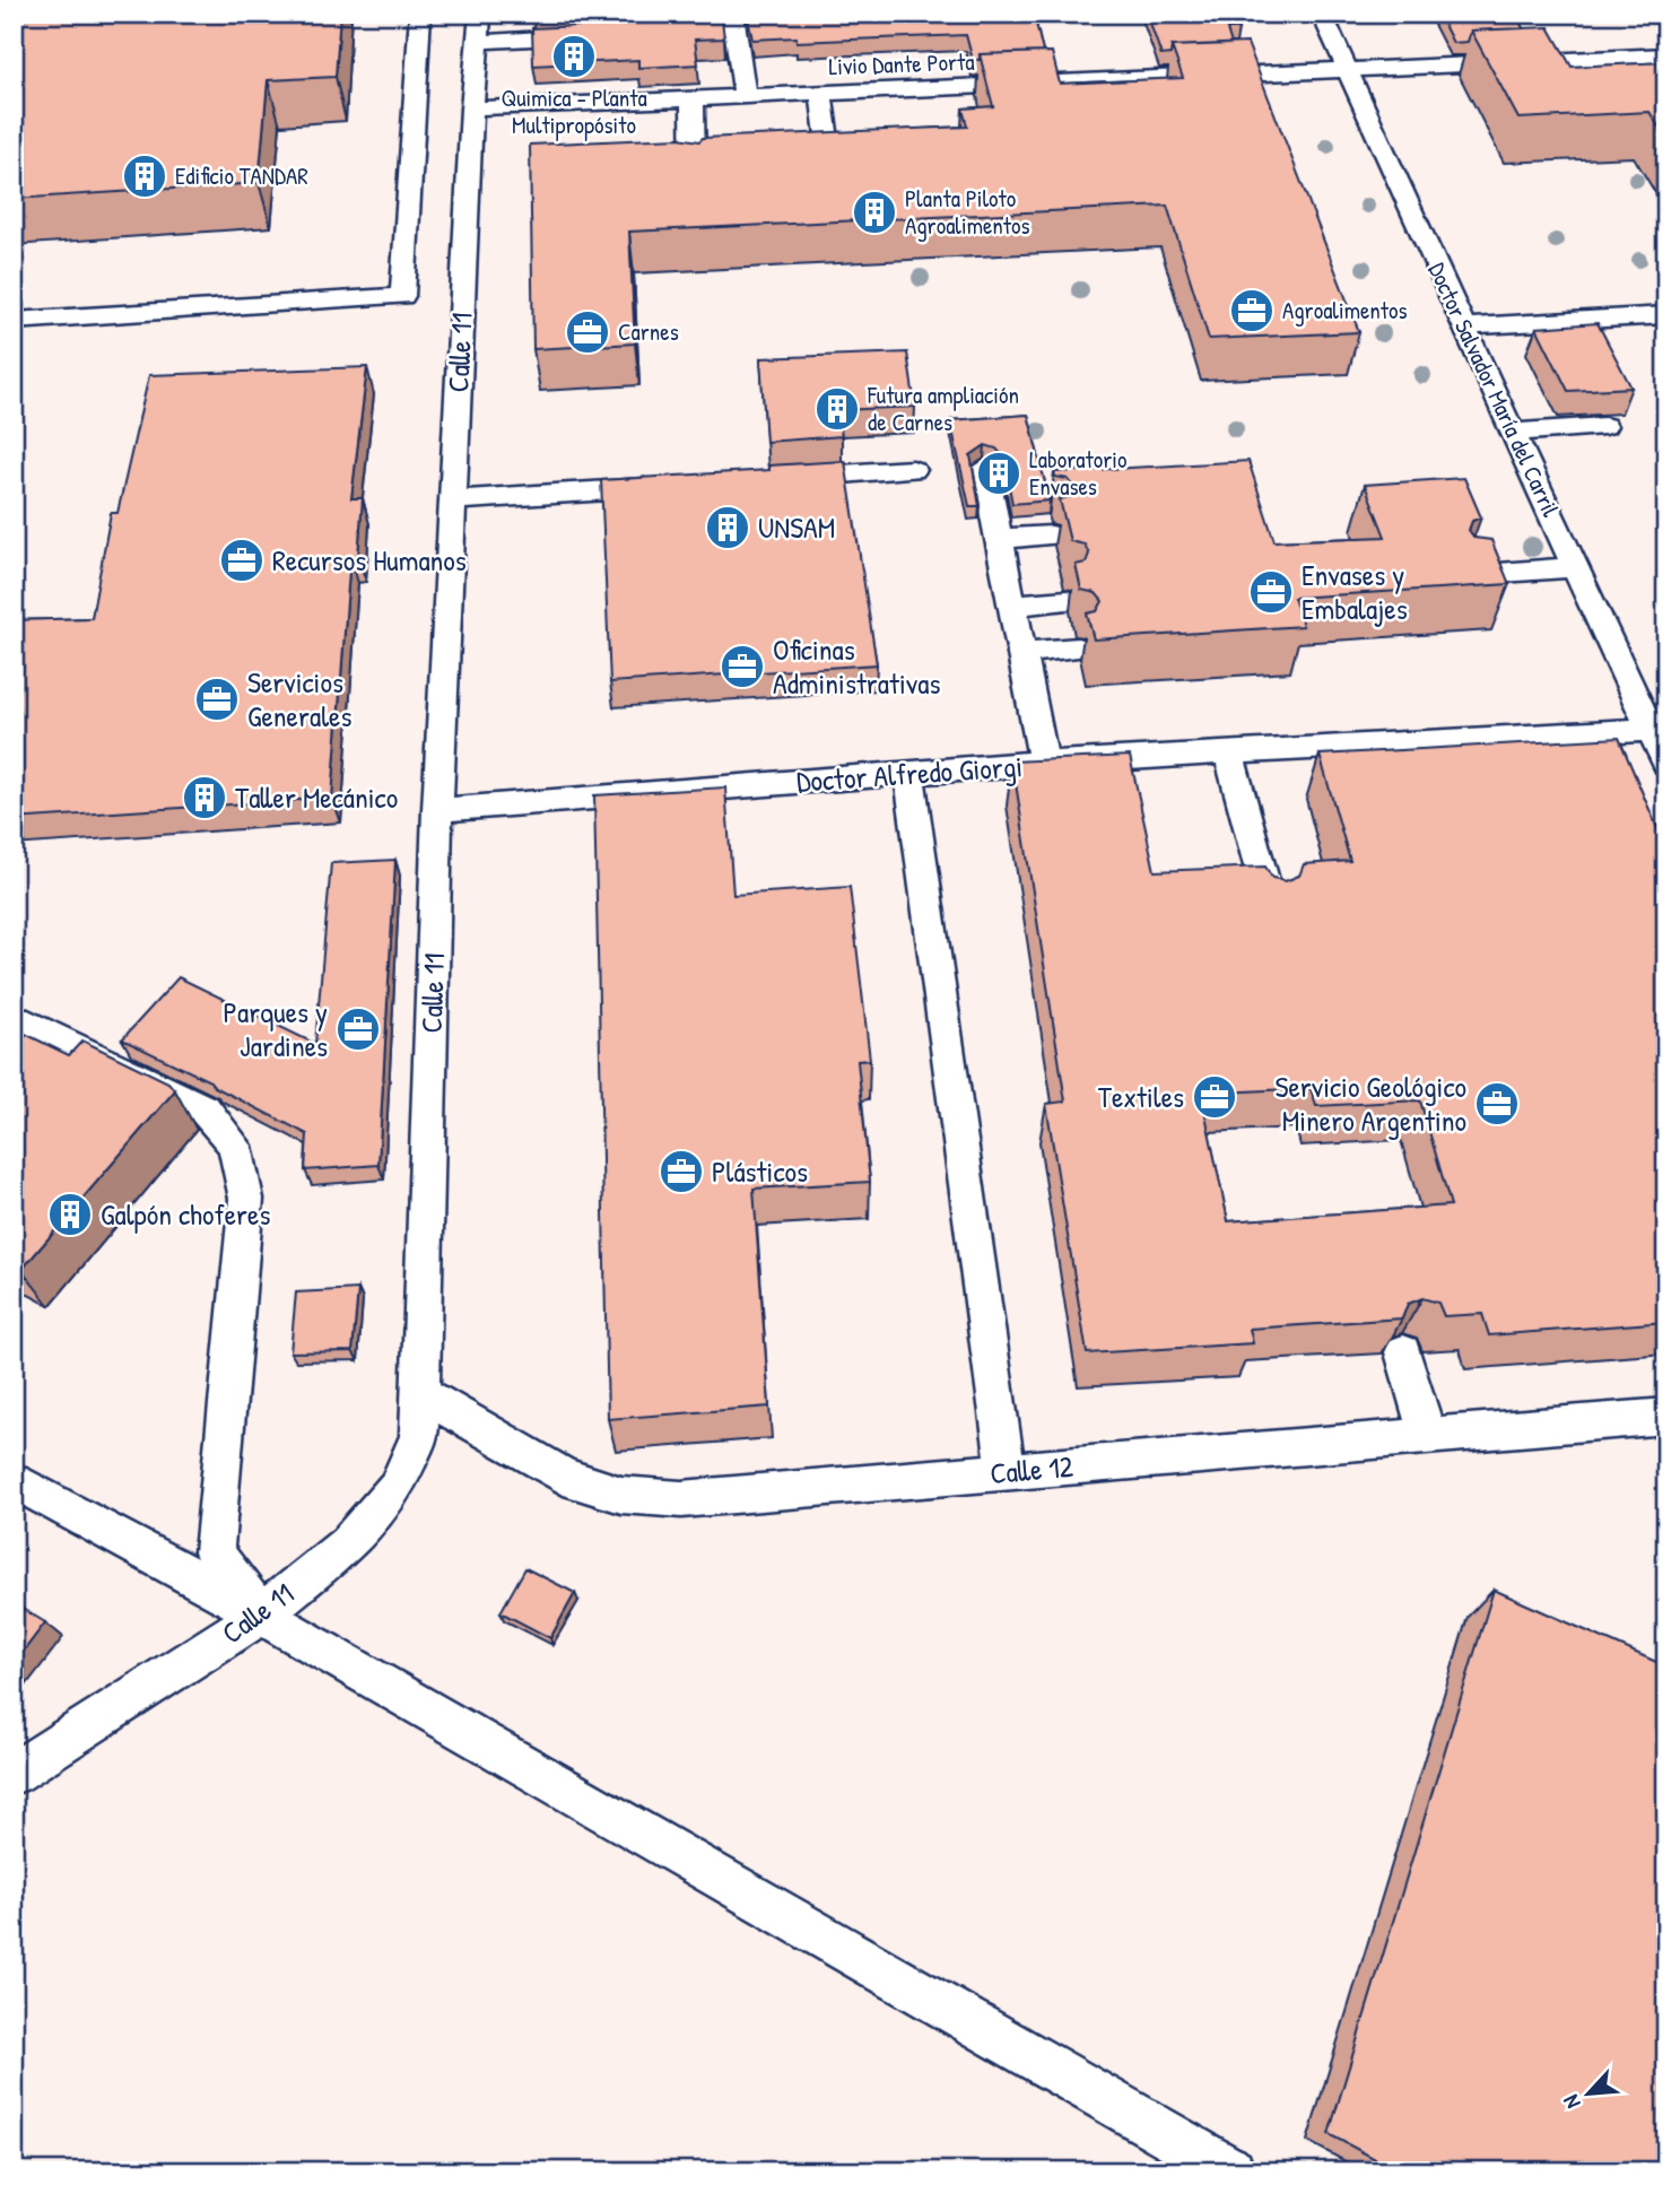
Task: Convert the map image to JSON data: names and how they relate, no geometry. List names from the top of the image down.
{
  "streets": {
    "lane": [
      "Livio Dante Porta",
      "Calle 11",
      "Doctor Salvador María del Carril",
      "Doctor Alfredo Giorgi",
      "Calle 12"
    ]
  },
  "crossings": [
    ["Livio Dante Porta", "Calle 11"],
    ["Livio Dante Porta", "Doctor Salvador María del Carril"],
    ["Calle 11", "Doctor Alfredo Giorgi"],
    ["Calle 11", "Calle 12"],
    ["Doctor Salvador María del Carril", "Doctor Alfredo Giorgi"]
  ],
  "places": {
    "building": [
      "Quimica - Planta Multipropósito",
      "Edificio TANDAR",
      "Planta Piloto Agroalimentos",
      "Futura ampliación de Carnes",
      "Laboratorio Envases",
      "UNSAM",
      "Taller Mecánico",
      "Galpón choferes"
    ],
    "office": [
      "Agroalimentos",
      "Carnes",
      "Recursos Humanos",
      "Envases y Embalajes",
      "Oficinas Administrativas",
      "Servicios Generales",
      "Parques y Jardines",
      "Textiles",
      "Servicio Geológico Minero Argentino",
      "Plásticos"
    ]
  },
  "north": "bottom left"
}
